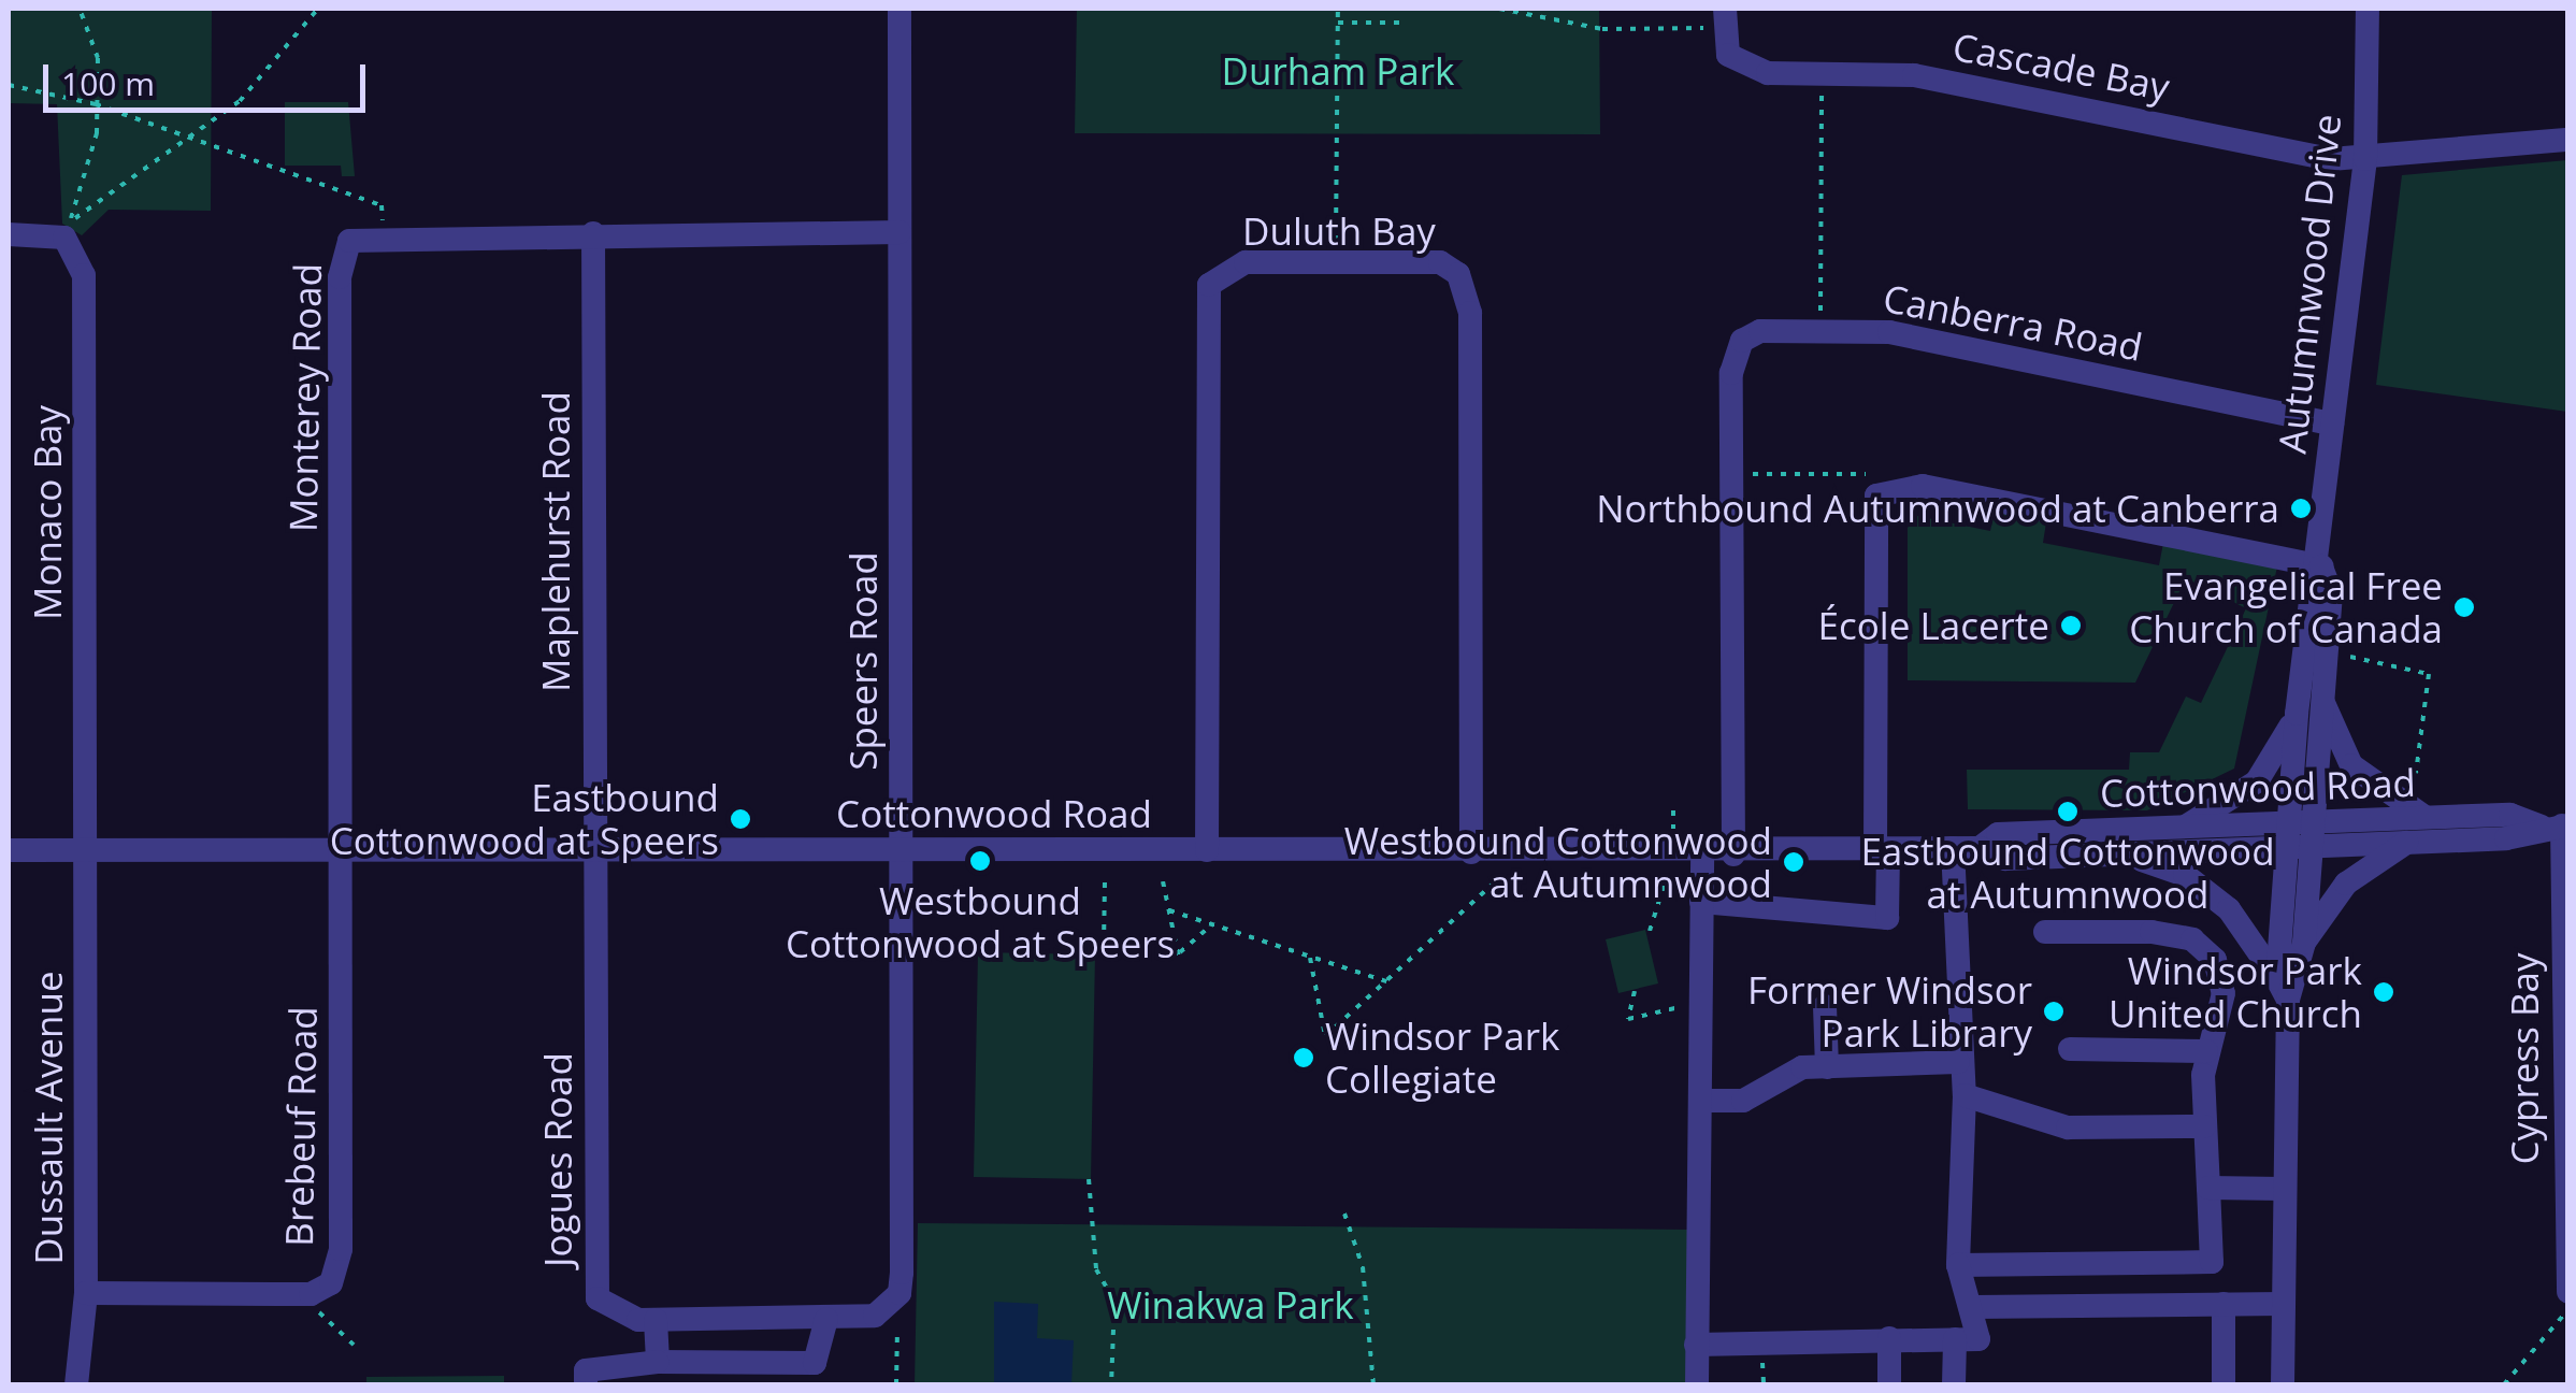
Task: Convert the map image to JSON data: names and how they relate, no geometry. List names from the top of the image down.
{
  "streets": {
    "street": [
      "Cascade Bay",
      "Duluth Bay",
      "Autumnwood Drive",
      "Canberra Road",
      "Monterey Road",
      "Monaco Bay",
      "Maplehurst Road",
      "Speers Road",
      "Cottonwood Road",
      "Cypress Bay",
      "Dussault Avenue",
      "Brebeuf Road",
      "Jogues Road"
    ]
  },
  "crossings": [
    ["Cascade Bay", "Autumnwood Drive"],
    ["Duluth Bay", "Cottonwood Road"],
    ["Autumnwood Drive", "Canberra Road"],
    ["Autumnwood Drive", "Cottonwood Road"],
    ["Canberra Road", "Cottonwood Road"],
    ["Monterey Road", "Maplehurst Road"],
    ["Monterey Road", "Speers Road"],
    ["Monterey Road", "Cottonwood Road"],
    ["Monterey Road", "Brebeuf Road"],
    ["Monaco Bay", "Cottonwood Road"],
    ["Monaco Bay", "Dussault Avenue"],
    ["Maplehurst Road", "Cottonwood Road"],
    ["Maplehurst Road", "Jogues Road"],
    ["Speers Road", "Cottonwood Road"],
    ["Speers Road", "Jogues Road"],
    ["Cottonwood Road", "Cypress Bay"],
    ["Cottonwood Road", "Dussault Avenue"],
    ["Cottonwood Road", "Brebeuf Road"],
    ["Cottonwood Road", "Jogues Road"],
    ["Dussault Avenue", "Brebeuf Road"]
  ],
  "parks": ["Durham Park", "Winakwa Park"],
  "places": [
    "Northbound Autumnwood at Canberra",
    "Evangelical Free Church of Canada",
    "École Lacerte",
    "Eastbound Cottonwood at Autumnwood",
    "Eastbound Cottonwood at Speers",
    "Westbound Cottonwood at Speers",
    "Westbound Cottonwood at Autumnwood",
    "Windsor Park United Church",
    "Former Windsor Park Library",
    "Windsor Park Collegiate"
  ],
  "scale_bar": "100 m"
}
